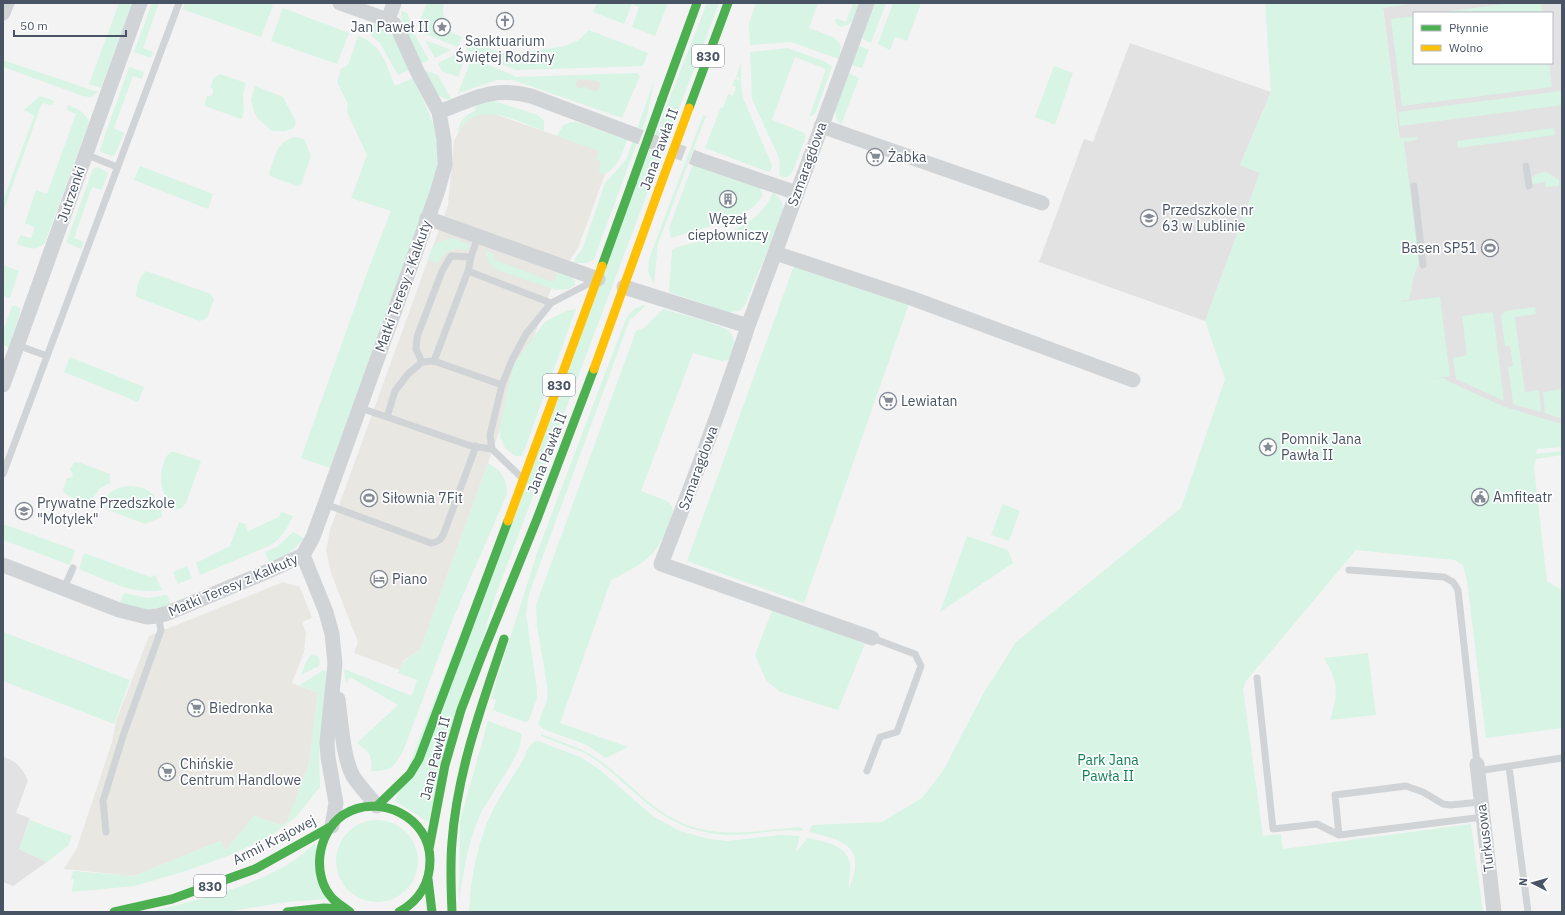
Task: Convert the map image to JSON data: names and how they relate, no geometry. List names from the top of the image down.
{
  "streets": {
    "main road": ["830", "Jana Pawła II", "Armii Krajowej"],
    "street": [
      "Szmaragdowa",
      "Jutrzenki",
      "Matki Teresy z Kalkuty",
      "Turkusowa"
    ]
  },
  "crossings": [
    ["830", "Jana Pawła II"],
    ["830", "Matki Teresy z Kalkuty"],
    ["830", "Armii Krajowej"],
    ["Jana Pawła II", "Matki Teresy z Kalkuty"],
    ["Matki Teresy z Kalkuty", "Armii Krajowej"]
  ],
  "parks": ["Park Jana Pawła II"],
  "places": {
    "church": ["Sanktuarium Świętej Rodziny"],
    "place": ["Jan Paweł II", "Pomnik Jana Pawła II"],
    "supermarket": [
      "Żabka",
      "Lewiatan",
      "Biedronka",
      "Chińskie Centrum Handlowe"
    ],
    "building": ["Węzeł ciepłowniczy"],
    "school or university": ["Przedszkole nr 63 w Lublinie", "Prywatne Przedszkole \"Motylek\""],
    "sports": ["Basen SP51", "Siłownia 7Fit"],
    "public building": ["Amfiteatr"],
    "hotel": ["Piano"]
  },
  "legend": ["Płynnie", "Wolno"],
  "scale_bar": "50 m",
  "north": "left"
}
